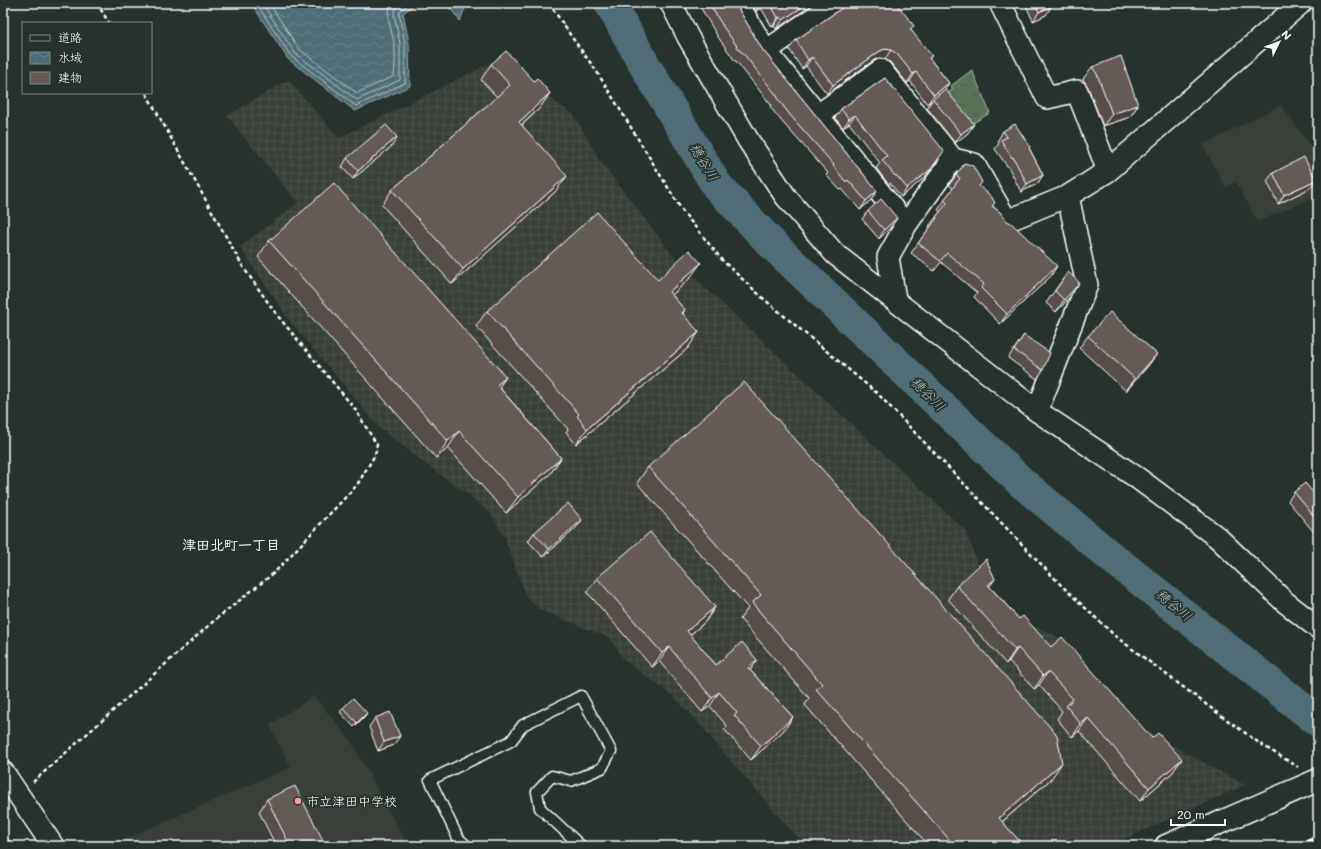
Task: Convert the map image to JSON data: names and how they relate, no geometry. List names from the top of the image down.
{
  "districts": ["津田北町一丁目"],
  "water": ["穂谷川"],
  "places": ["市立津田中学校"],
  "legend": ["道路", "水域", "建物"],
  "scale_bar": "20 m",
  "north": "top right"
}
